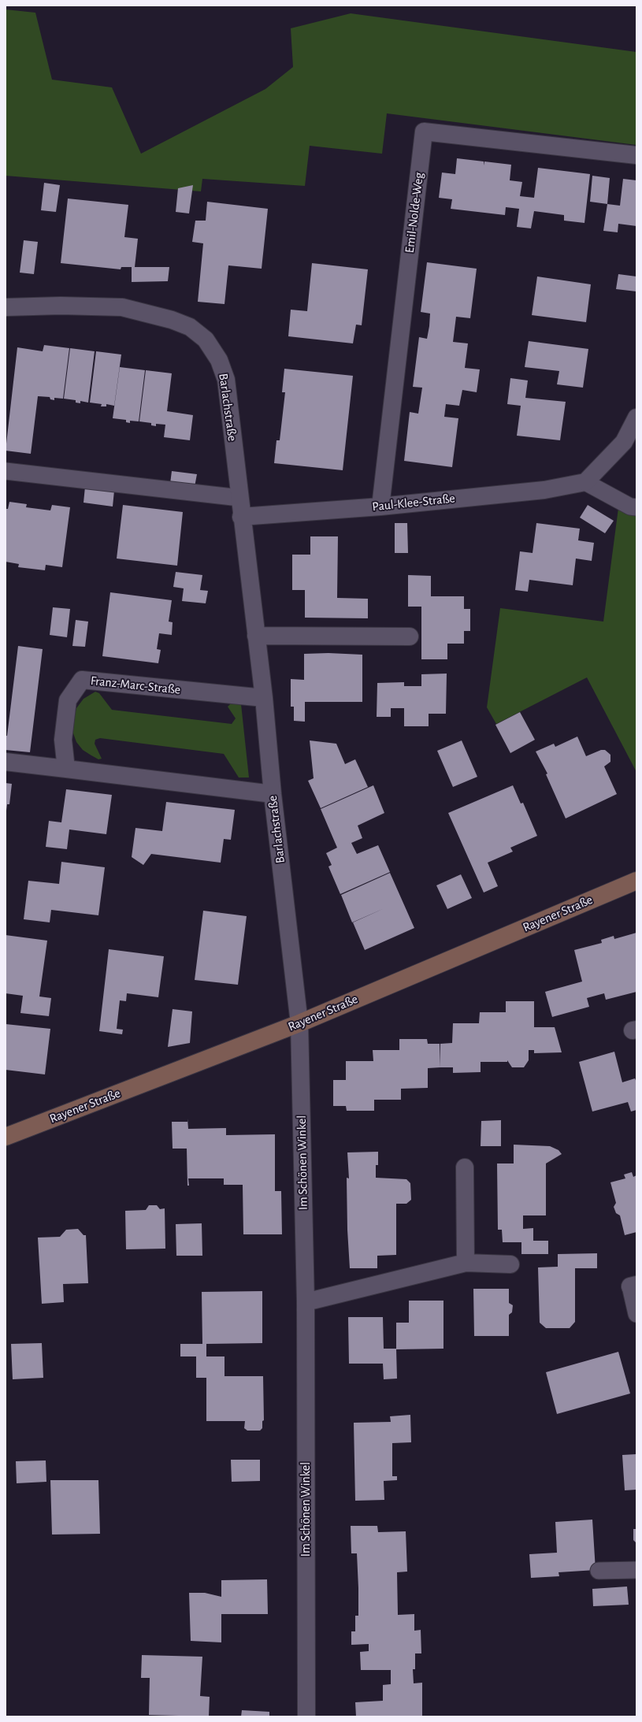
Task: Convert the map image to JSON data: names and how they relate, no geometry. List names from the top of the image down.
{
  "streets": {
    "street": [
      "Emil-Nolde-Weg",
      "Barlachstraße",
      "Paul-Klee-Straße",
      "Franz-Marc-Straße",
      "Rayener Straße",
      "Im Schönen Winkel"
    ]
  },
  "crossings": [
    ["Emil-Nolde-Weg", "Paul-Klee-Straße"],
    ["Barlachstraße", "Paul-Klee-Straße"],
    ["Barlachstraße", "Franz-Marc-Straße"],
    ["Barlachstraße", "Rayener Straße"],
    ["Barlachstraße", "Im Schönen Winkel"],
    ["Rayener Straße", "Im Schönen Winkel"]
  ]
}
